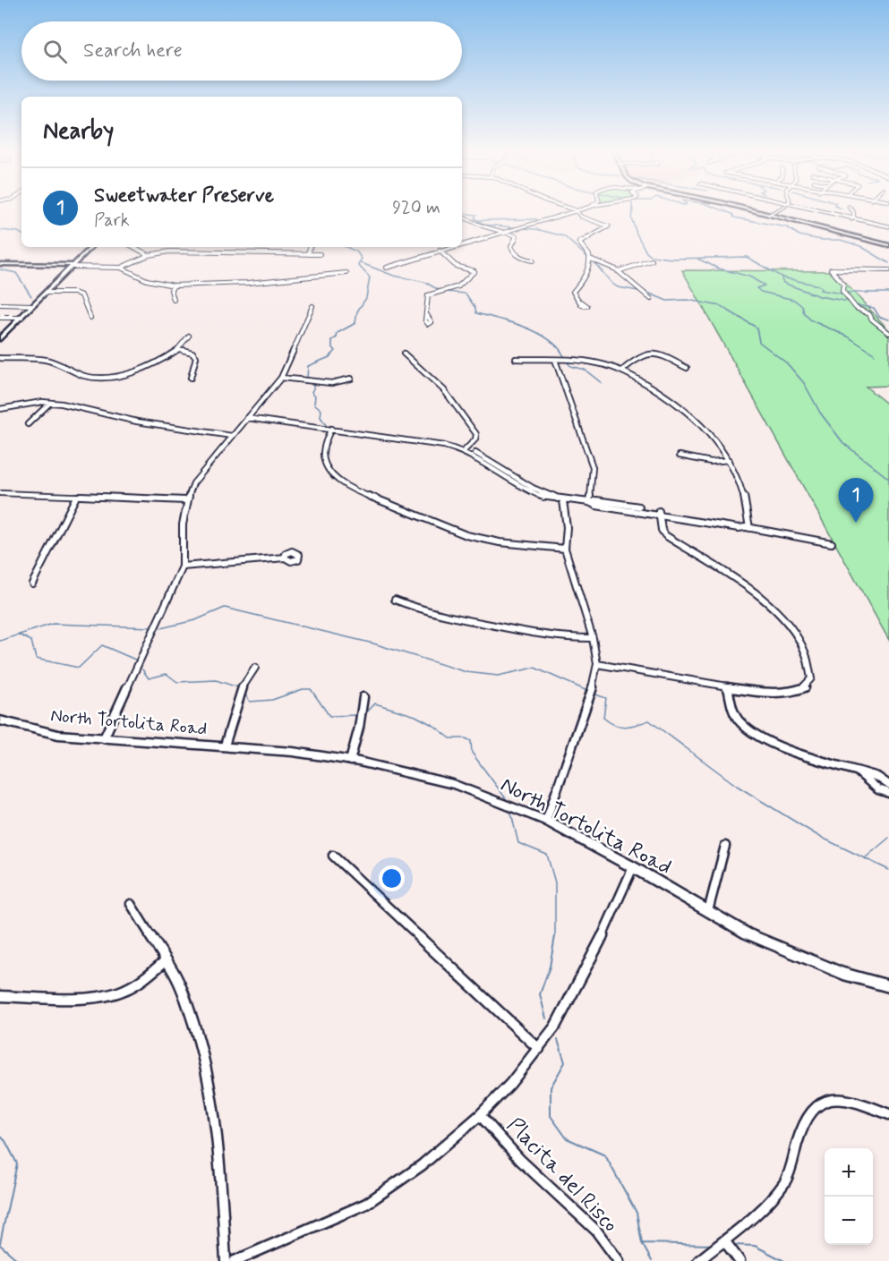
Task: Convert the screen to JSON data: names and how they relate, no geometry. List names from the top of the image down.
{
  "streets": {
    "street": ["North Tortolita Road", "Placita del Risco"]
  },
  "page": {
    "search": "Search here",
    "heading": "Nearby",
    "list": [
      {
        "mark": "1",
        "name": "Sweetwater Preserve",
        "note": "Park",
        "value": "920 m"
      }
    ],
    "pins": "1",
    "map_buttons": ["+", "−"]
  }
}
